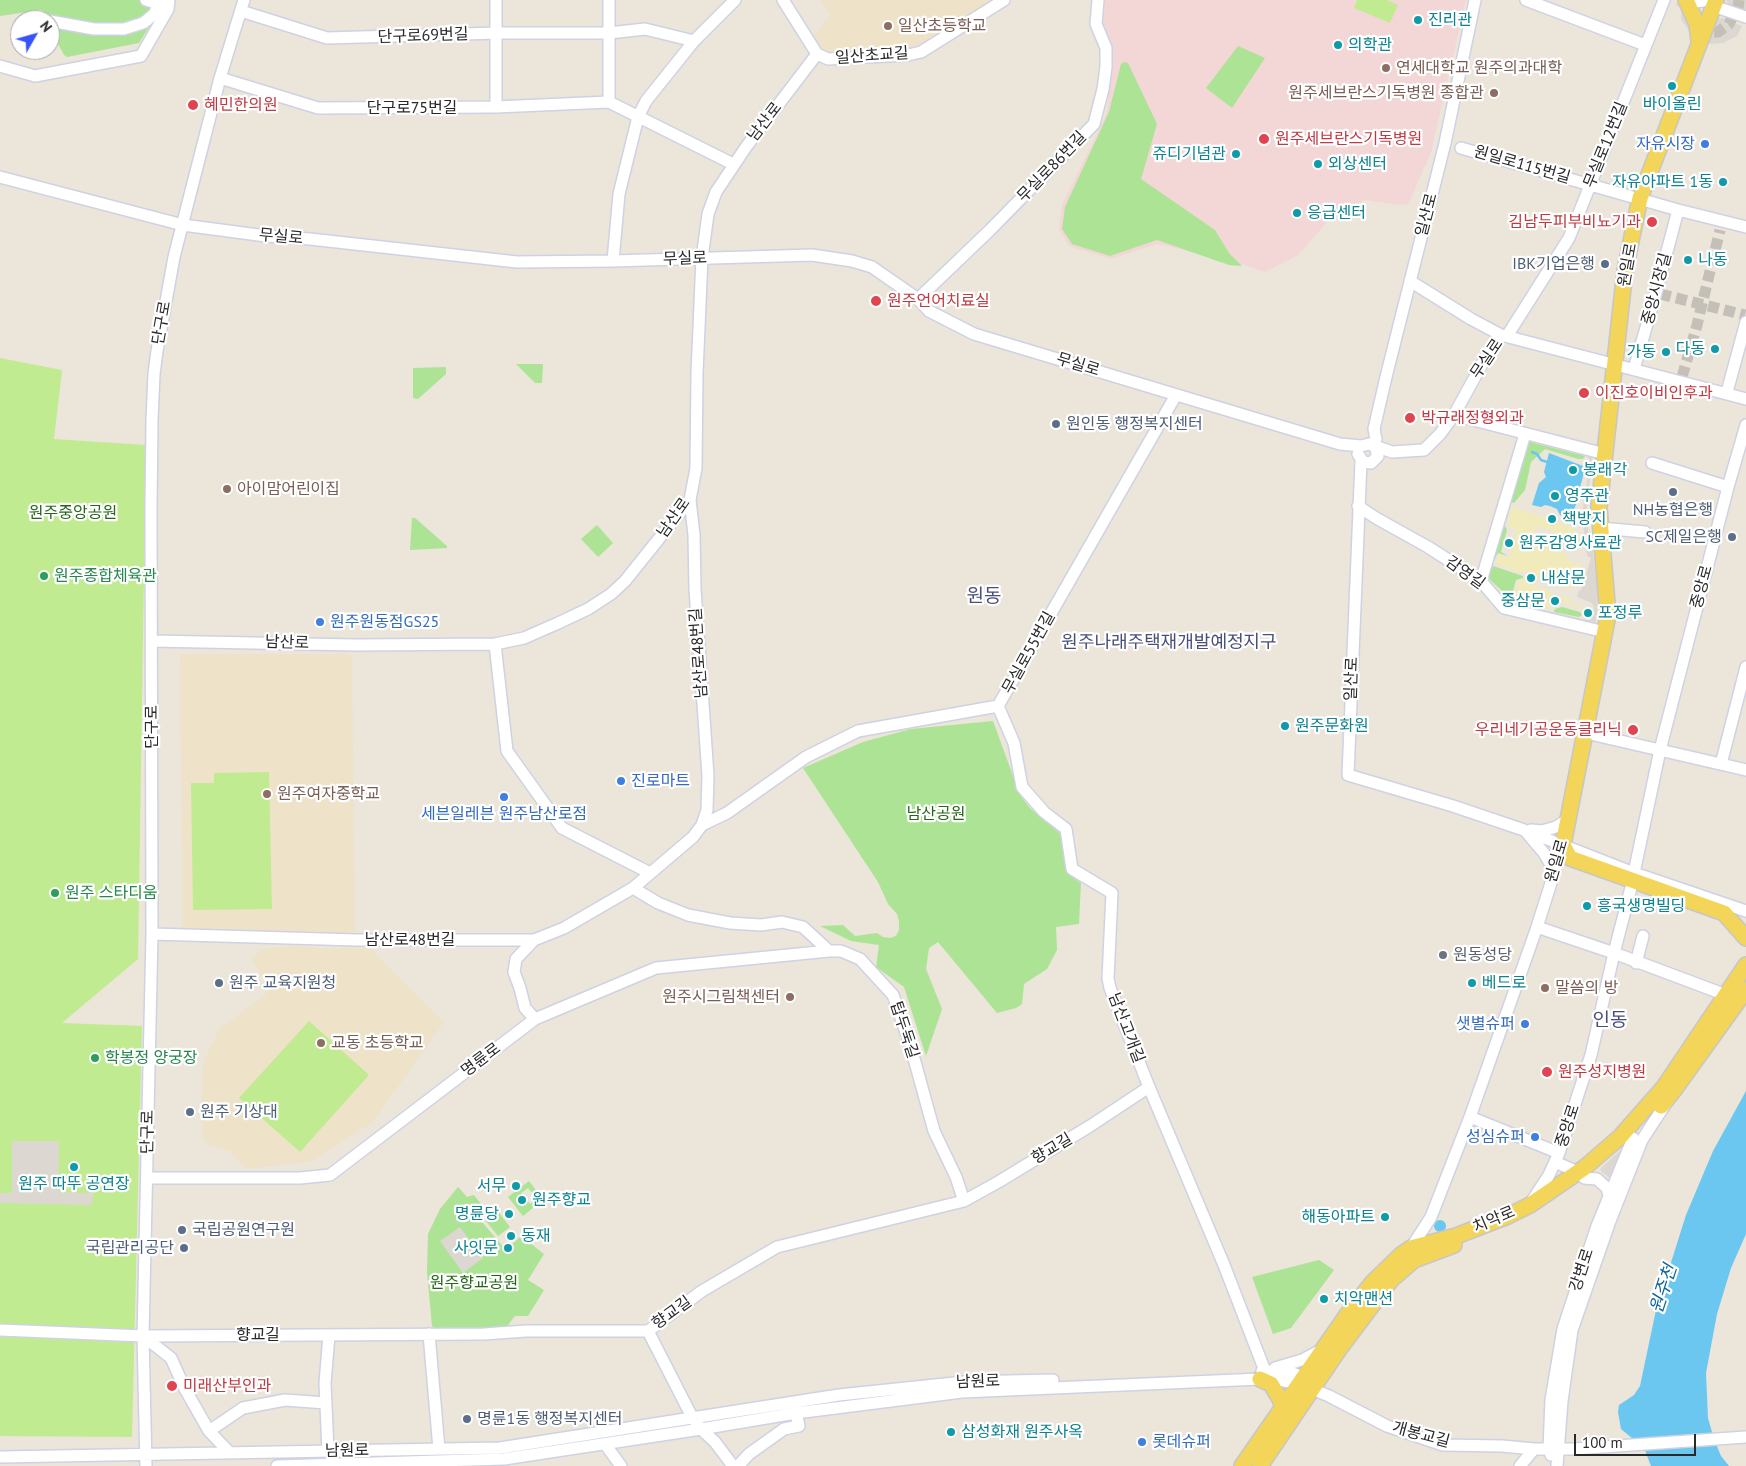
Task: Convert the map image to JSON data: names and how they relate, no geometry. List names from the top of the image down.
{
  "streets": {
    "main road": ["원일로", "치악로", "강변로"],
    "street": [
      "단구로69번길",
      "일산초교길",
      "단구로75번길",
      "남산로",
      "무실로12번길",
      "원일로115번길",
      "무실로86번길",
      "일산로",
      "무실로",
      "중앙시장길",
      "단구로",
      "감영길",
      "중앙로",
      "남산로48번길",
      "무실로55번길",
      "남산고개길",
      "탑두둑길",
      "명륜로",
      "향교길",
      "남원로",
      "개봉교길"
    ]
  },
  "crossings": [
    ["단구로69번길", "단구로"],
    ["일산초교길", "남산로"],
    ["단구로75번길", "남산로"],
    ["단구로75번길", "단구로"],
    ["남산로", "무실로"],
    ["남산로", "단구로"],
    ["남산로", "남산로48번길"],
    ["무실로12번길", "원일로115번길"],
    ["무실로12번길", "무실로"],
    ["원일로115번길", "원일로"],
    ["무실로86번길", "무실로"],
    ["일산로", "원일로"],
    ["일산로", "감영길"],
    ["무실로", "원일로"],
    ["무실로", "중앙시장길"],
    ["무실로", "단구로"],
    ["무실로", "무실로55번길"],
    ["원일로", "감영길"],
    ["원일로", "치악로"],
    ["단구로", "남산로48번길"],
    ["단구로", "명륜로"],
    ["단구로", "향교길"],
    ["단구로", "남원로"],
    ["중앙로", "치악로"],
    ["남산로48번길", "무실로55번길"],
    ["남산로48번길", "탑두둑길"],
    ["무실로55번길", "남산고개길"],
    ["남산고개길", "향교길"],
    ["남산고개길", "남원로"],
    ["탑두둑길", "명륜로"],
    ["탑두둑길", "향교길"],
    ["치악로", "강변로"],
    ["치악로", "남원로"],
    ["치악로", "개봉교길"],
    ["강변로", "개봉교길"],
    ["남원로", "개봉교길"]
  ],
  "districts": ["원동", "원주나래주택재개발예정지구", "인동"],
  "water": ["원주천"],
  "parks": ["원주중앙공원", "남산공원", "원주향교공원"],
  "places": [
    "진리관",
    "일산초등학교",
    "의학관",
    "연세대학교 원주의과대학",
    "바이올린",
    "원주세브란스기독병원 종합관",
    "혜민한의원",
    "원주세브란스기독병원",
    "자유시장",
    "쥬디기념관",
    "외상센터",
    "자유아파트 1동",
    "응급센터",
    "김남두피부비뇨기과",
    "나동",
    "IBK기업은행",
    "원주언어치료실",
    "다동",
    "가동",
    "이진호이비인후과",
    "박규래정형외과",
    "원인동 행정복지센터",
    "봉래각",
    "아이맘어린이집",
    "NH농협은행",
    "영주관",
    "책방지",
    "SC제일은행",
    "원주감영사료관",
    "원주종합체육관",
    "내삼문",
    "중삼문",
    "포정루",
    "원주원동점GS25",
    "원주문화원",
    "우리네기공운동클리닉",
    "진로마트",
    "원주여자중학교",
    "세븐일레븐 원주남산로점",
    "원주 스타디움",
    "흥국생명빌딩",
    "원동성당",
    "원주 교육지원청",
    "베드로",
    "말씀의 방",
    "원주시그림책센터",
    "샛별슈퍼",
    "교동 초등학교",
    "학봉정 양궁장",
    "원주성지병원",
    "원주 기상대",
    "성심슈퍼",
    "원주 따뚜 공연장",
    "서무",
    "원주향교",
    "명륜당",
    "해동아파트",
    "국립공원연구원",
    "동재",
    "국립관리공단",
    "사잇문",
    "치악맨션",
    "미래산부인과",
    "명륜1동 행정복지센터",
    "삼성화재 원주사옥",
    "롯데슈퍼"
  ],
  "scale_bar": "100 m",
  "north": "top right"
}
